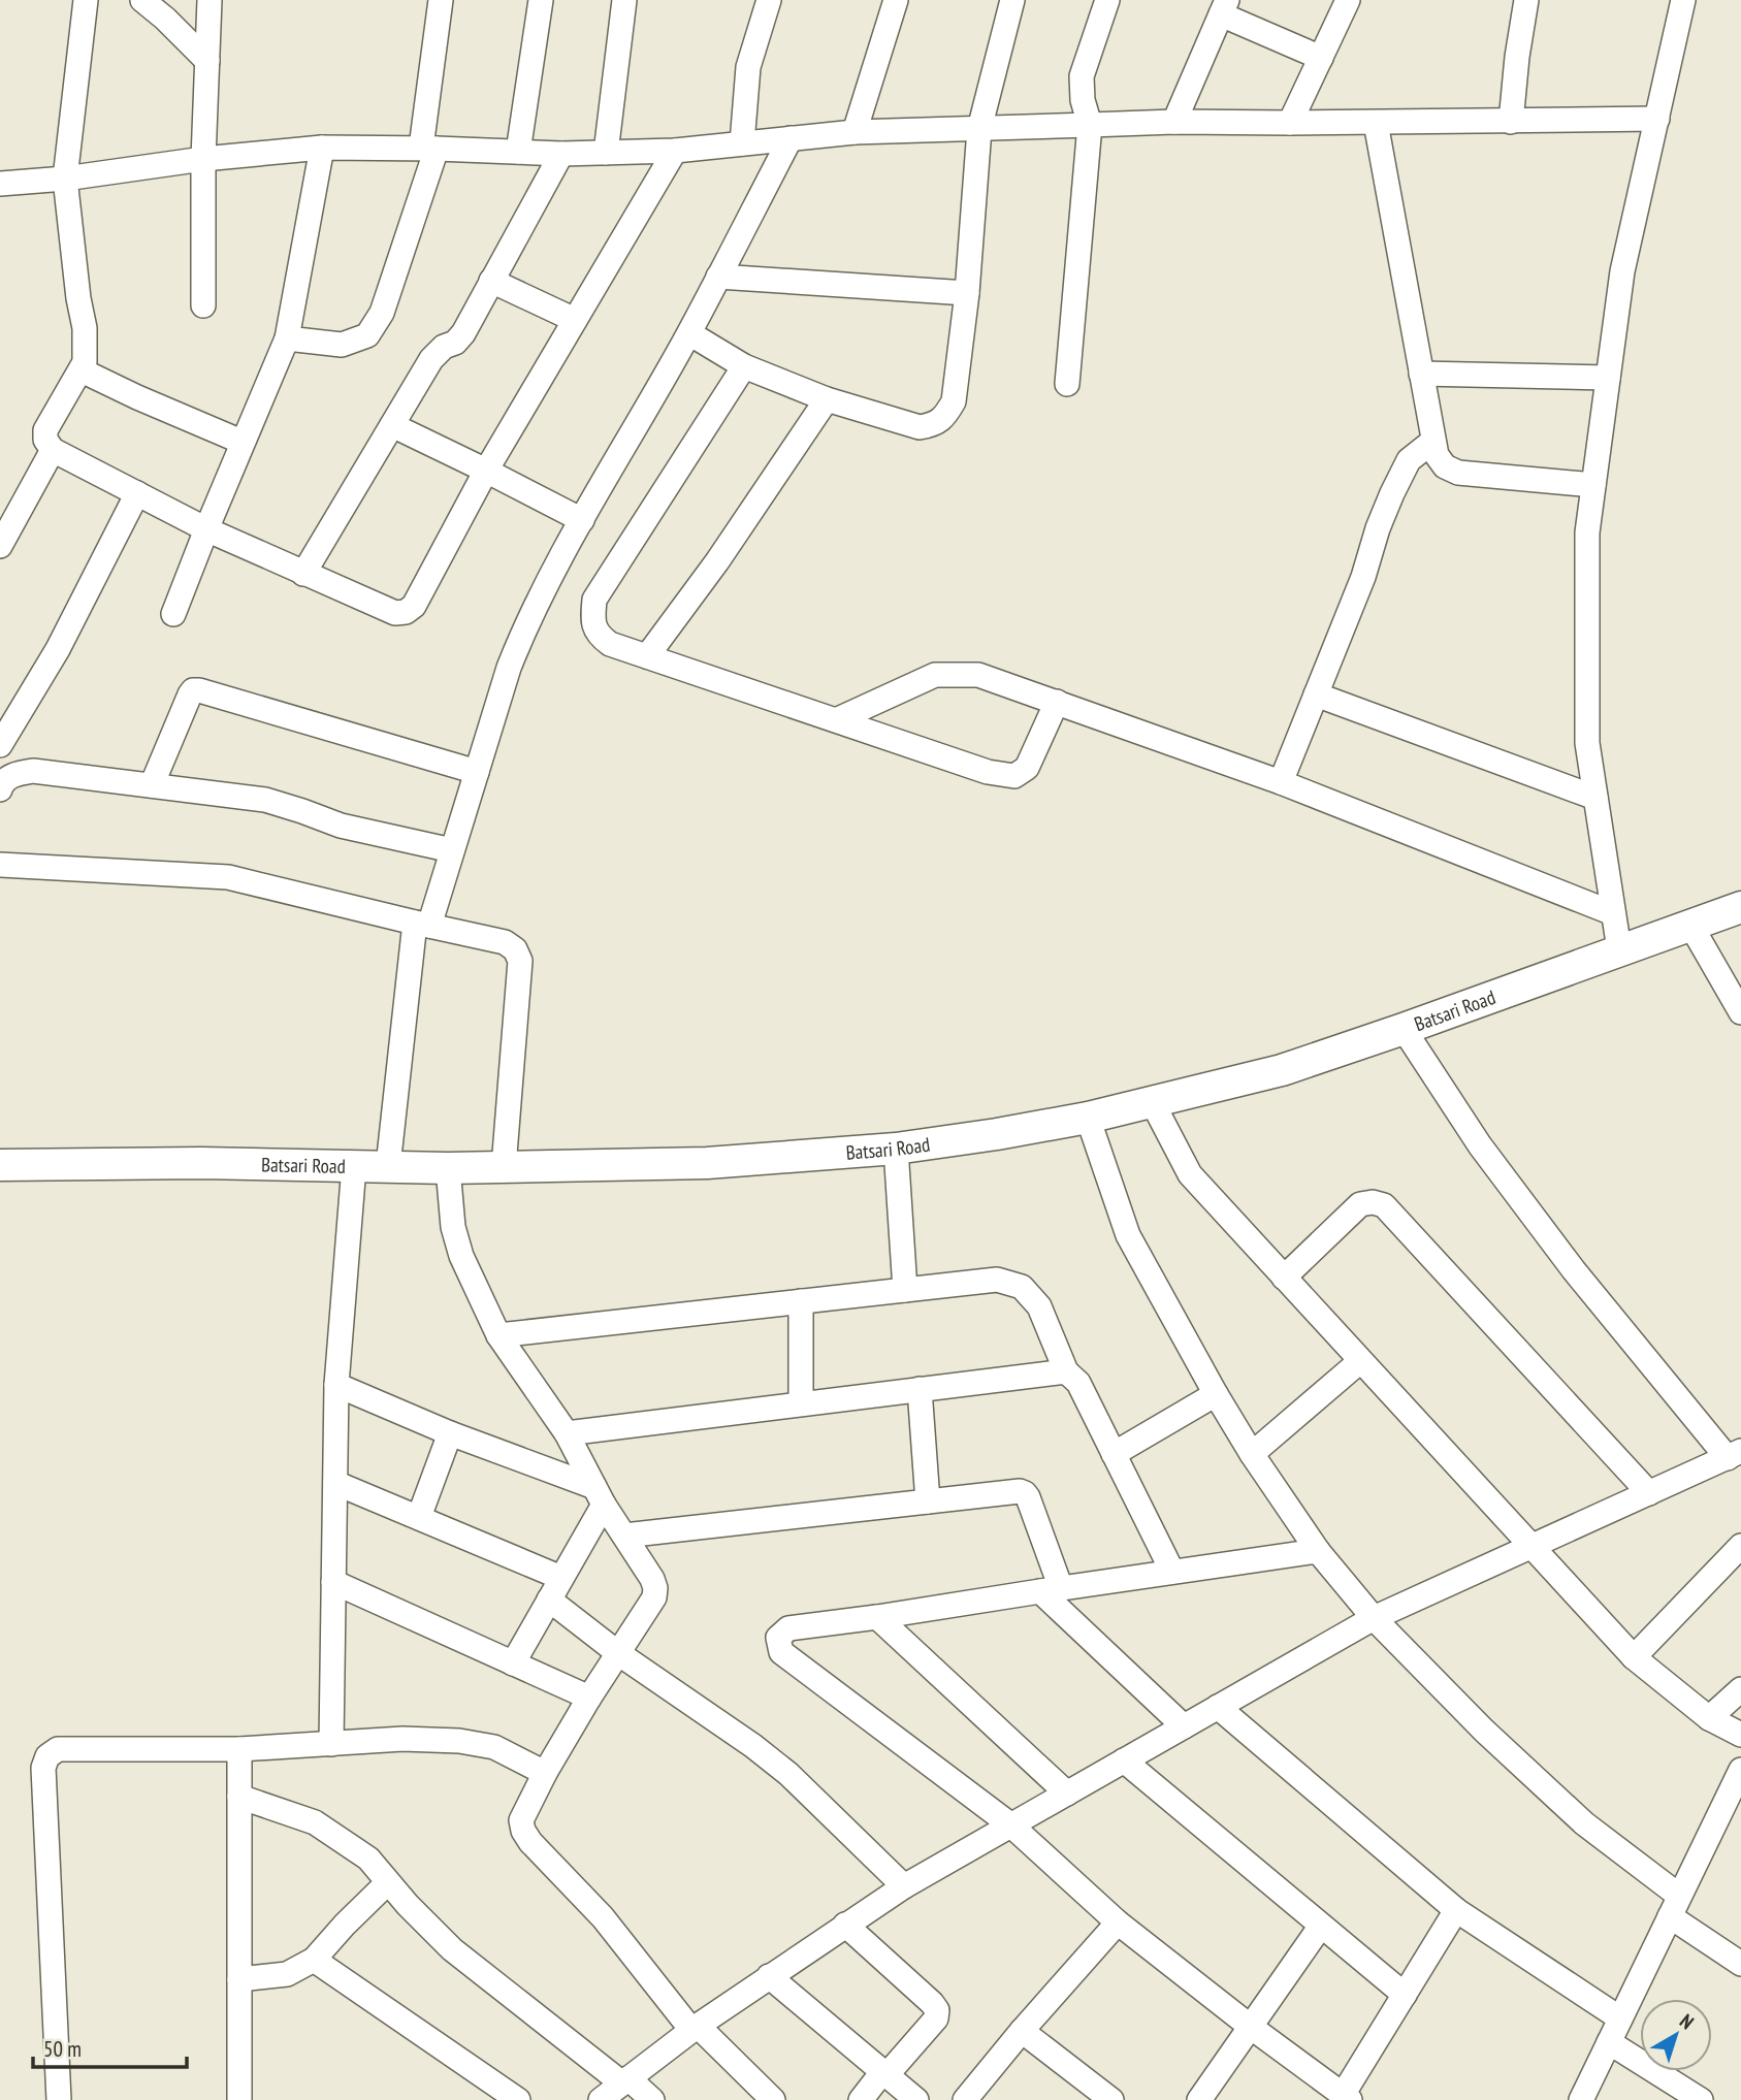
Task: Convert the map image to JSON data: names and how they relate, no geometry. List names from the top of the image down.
{
  "streets": {
    "main road": ["Batsari Road"]
  },
  "scale_bar": "50 m",
  "north": "top right"
}
